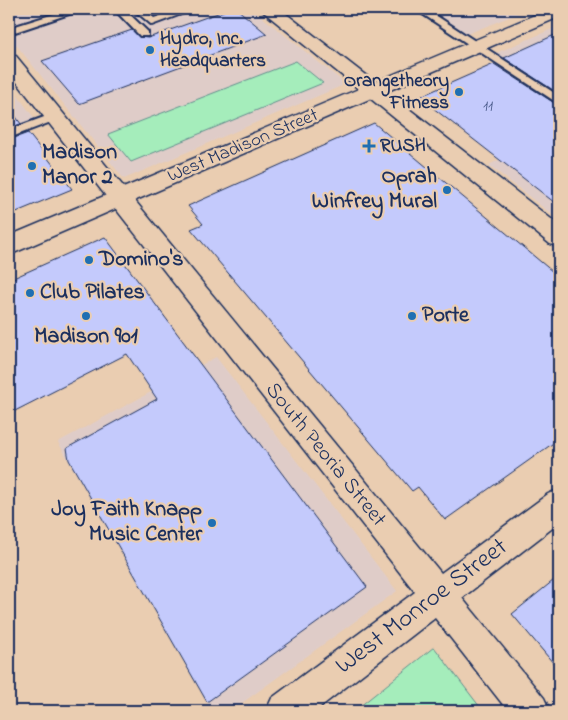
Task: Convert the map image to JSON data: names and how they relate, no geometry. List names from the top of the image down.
{
  "streets": {
    "street": ["West Madison Street", "South Peoria Street", "West Monroe Street"]
  },
  "crossings": [
    ["West Madison Street", "South Peoria Street"],
    ["South Peoria Street", "West Monroe Street"]
  ],
  "places": {
    "other": [
      "Hydro, Inc. Headquarters",
      "Orangetheory Fitness",
      "Madison Manor 2",
      "Oprah Winfrey Mural",
      "Domino's",
      "Club Pilates",
      "Madison 901",
      "Porte",
      "Joy Faith Knapp Music Center"
    ],
    "health": ["RUSH"]
  },
  "house_numbers": ["11"]
}
